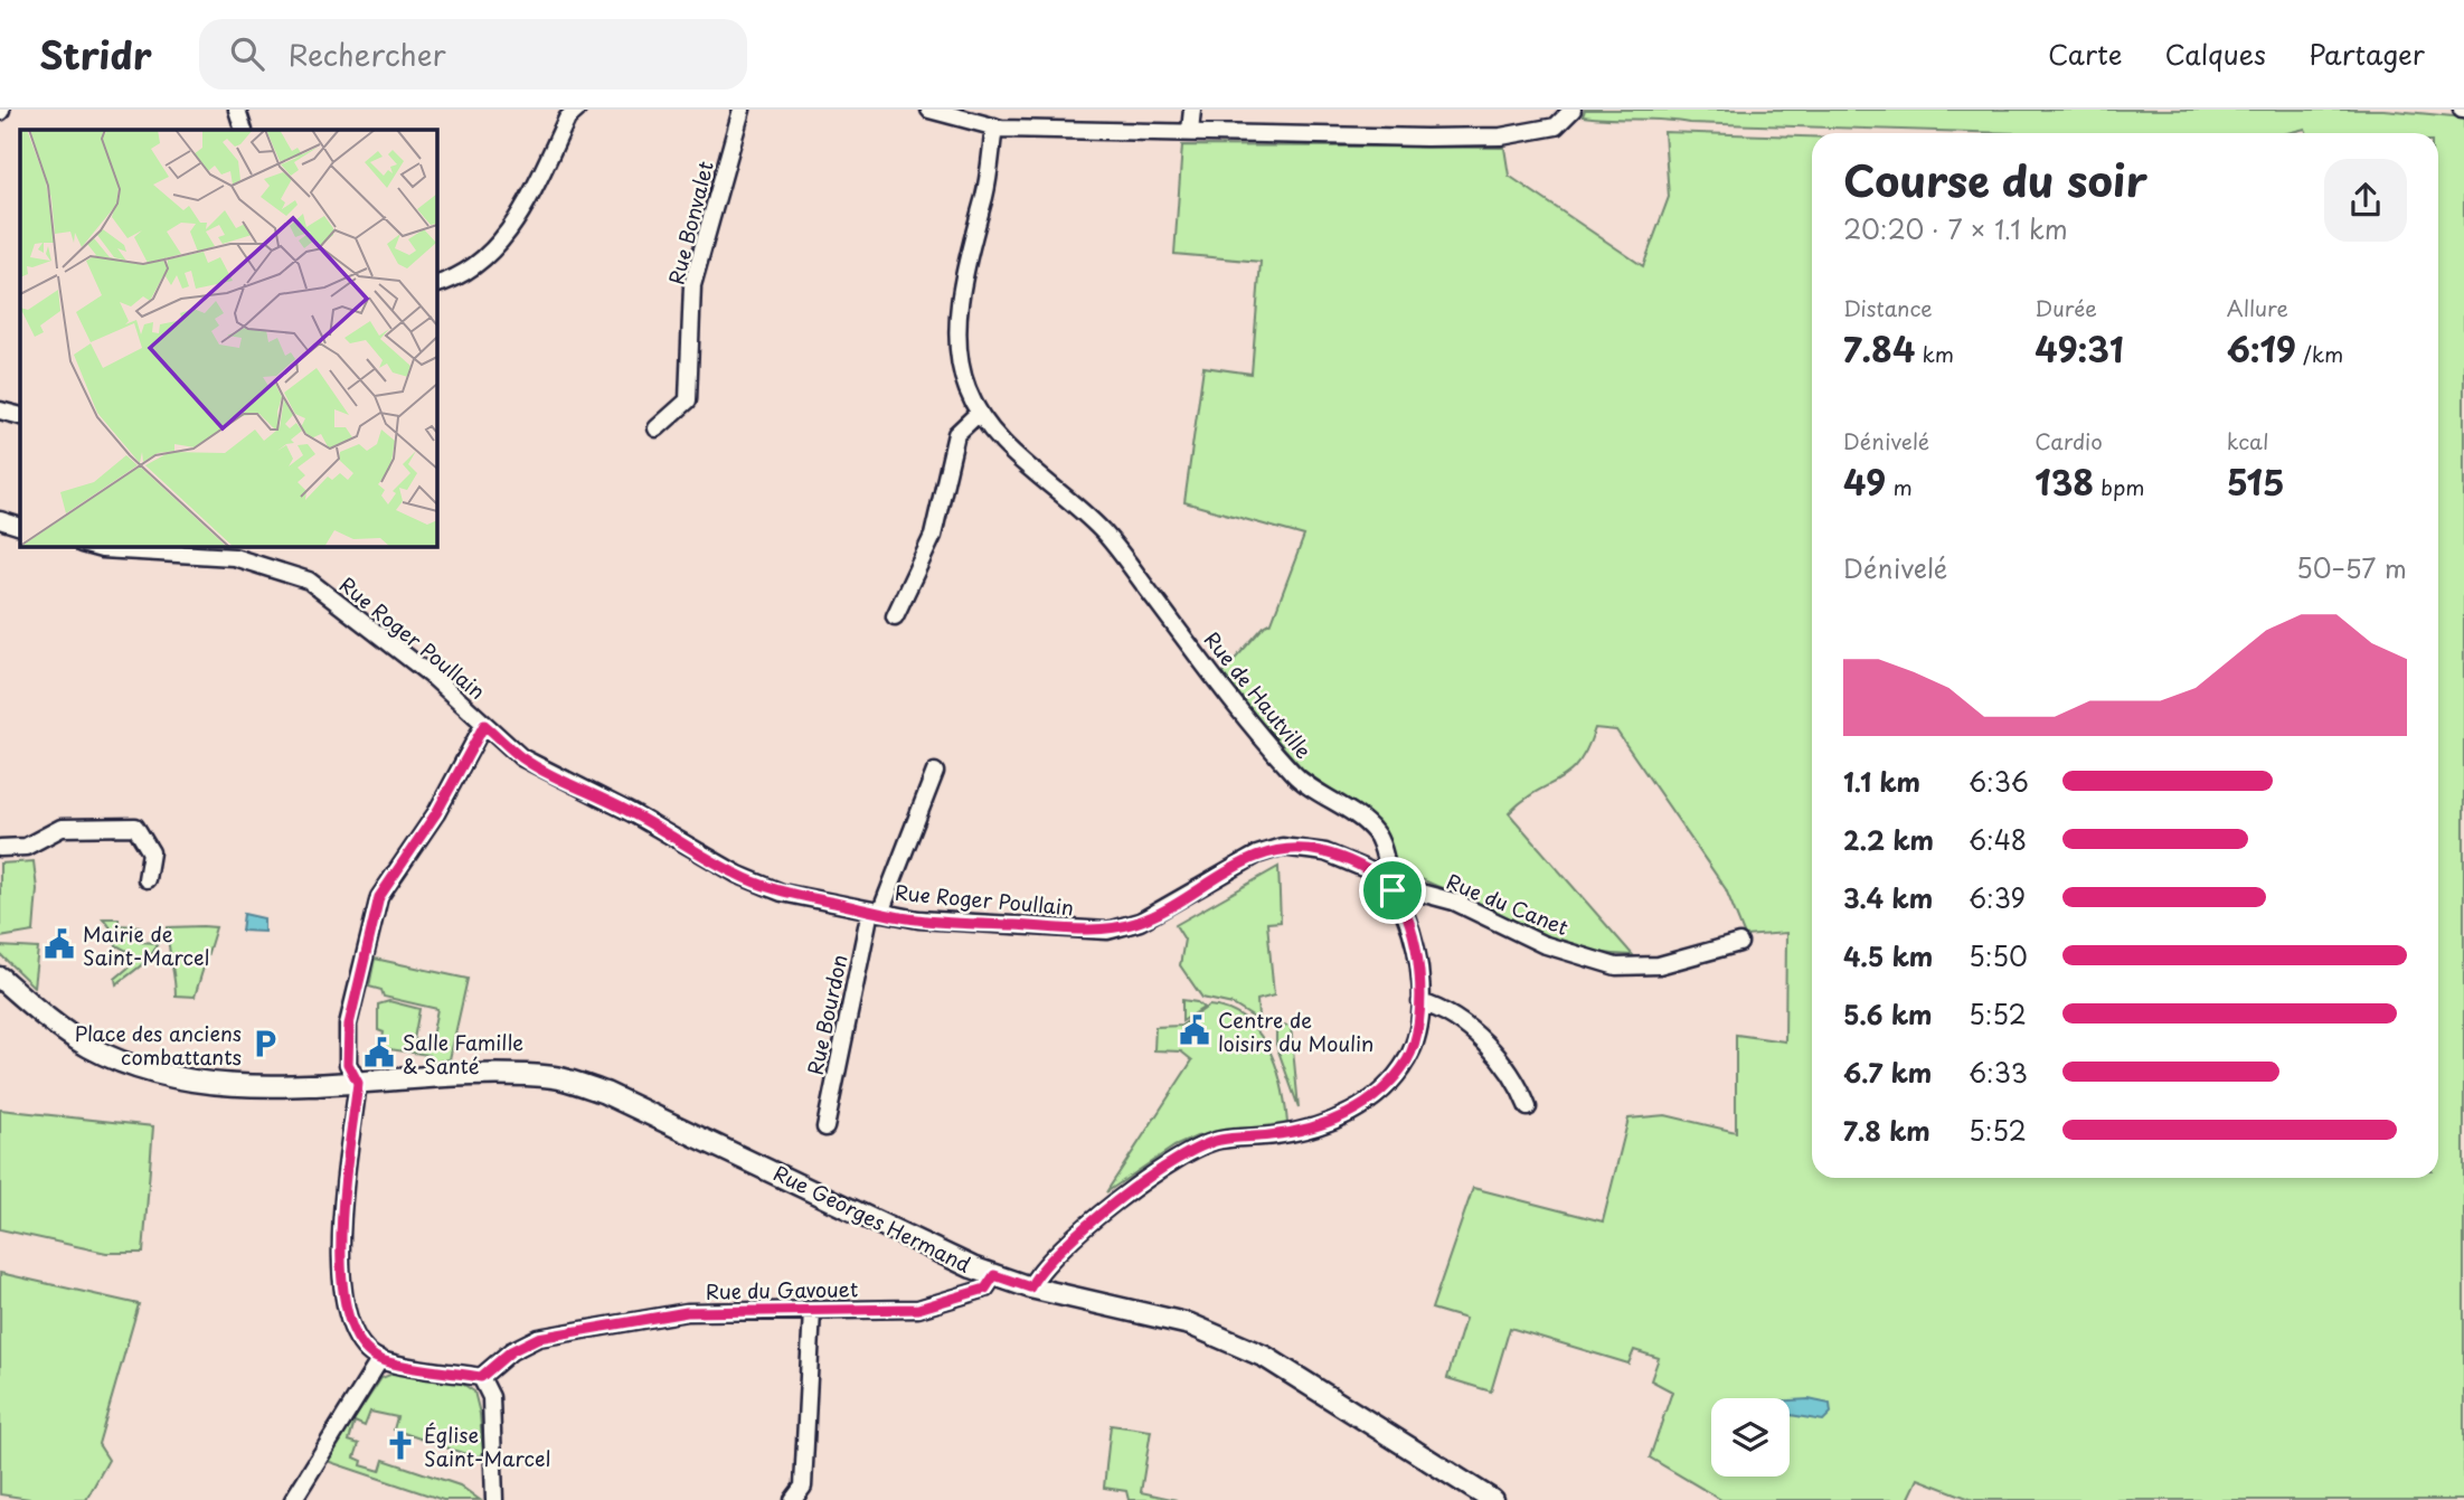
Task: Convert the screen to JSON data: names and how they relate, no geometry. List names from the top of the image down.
{
  "streets": {
    "street": [
      "Rue Bonvalet",
      "Rue Roger Poullain",
      "Rue de Hautville",
      "Rue du Canet",
      "Rue Bourdon",
      "Rue Georges Hermand",
      "Rue du Gavouet"
    ]
  },
  "crossings": [
    ["Rue Roger Poullain", "Rue de Hautville"],
    ["Rue Roger Poullain", "Rue du Canet"],
    ["Rue Roger Poullain", "Rue Bourdon"],
    ["Rue de Hautville", "Rue du Canet"],
    ["Rue de Hautville", "Rue Georges Hermand"],
    ["Rue Georges Hermand", "Rue du Gavouet"]
  ],
  "places": {
    "public building": ["Mairie de Saint-Marcel", "Centre de loisirs du Moulin", "Salle Famille & Santé"],
    "parking": ["Place des anciens combattants"],
    "church": ["Église Saint-Marcel"]
  },
  "page": {
    "header": "Stridr",
    "search": "Rechercher",
    "nav": ["Carte", "Calques", "Partager"],
    "heading": ["Course du soir", "20:20 · 7 × 1.1 km"],
    "stats": [
      ["Distance", "7.84 km"],
      ["Durée", "49:31"],
      ["Allure", "6:19 /km"],
      ["Dénivelé", "49 m"],
      ["Cardio", "138 bpm"],
      ["kcal", "515"]
    ],
    "chart": ["Dénivelé", "50–57 m"],
    "list": [
      {
        "name": "1.1 km",
        "note": "6:36"
      },
      {
        "name": "2.2 km",
        "note": "6:48"
      },
      {
        "name": "3.4 km",
        "note": "6:39"
      },
      {
        "name": "4.5 km",
        "note": "5:50"
      },
      {
        "name": "5.6 km",
        "note": "5:52"
      },
      {
        "name": "6.7 km",
        "note": "6:33"
      },
      {
        "name": "7.8 km",
        "note": "5:52"
      }
    ]
  }
}
